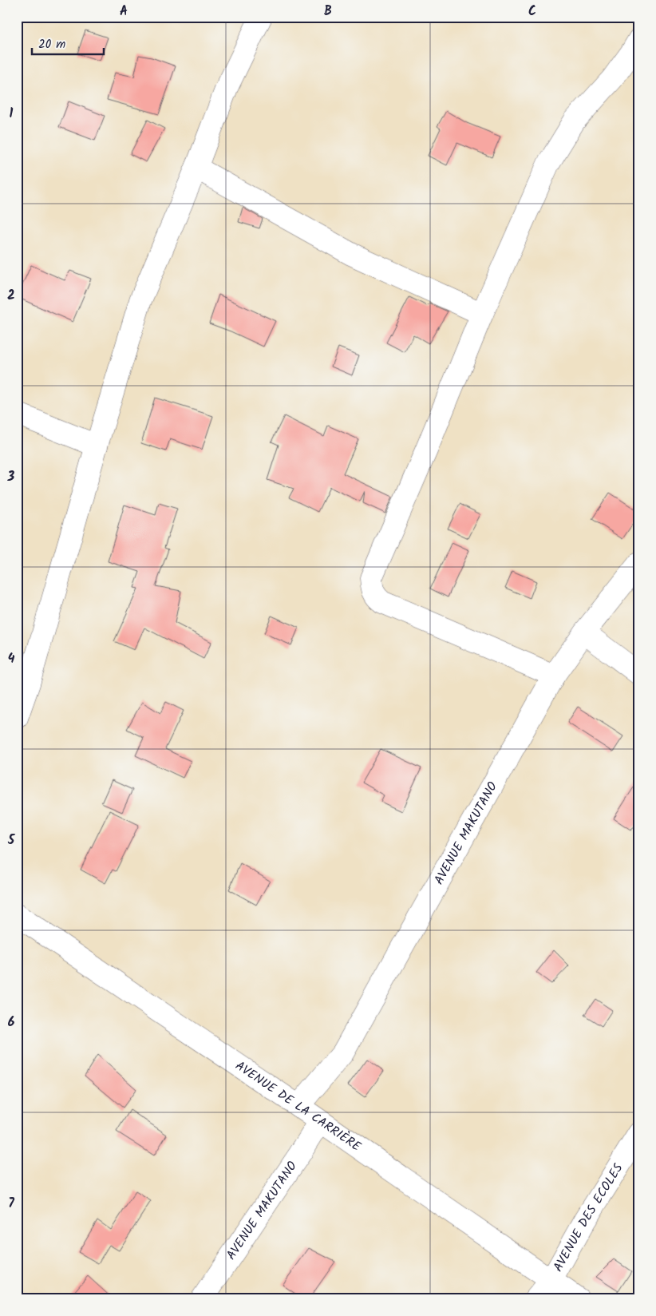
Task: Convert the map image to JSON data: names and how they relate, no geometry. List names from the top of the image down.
{
  "streets": {
    "street": ["AVENUE MAKUTANO", "AVENUE DE LA CARRIÈRE", "AVENUE DES ECOLES"]
  },
  "crossings": [
    ["AVENUE MAKUTANO", "AVENUE DE LA CARRIÈRE"],
    ["AVENUE DE LA CARRIÈRE", "AVENUE DES ECOLES"]
  ],
  "scale_bar": "20 m",
  "grid": {
    "columns": ["A", "B", "C"],
    "rows": [
      "1",
      "2",
      "3",
      "4",
      "5",
      "6",
      "7"
    ]
  }
}
